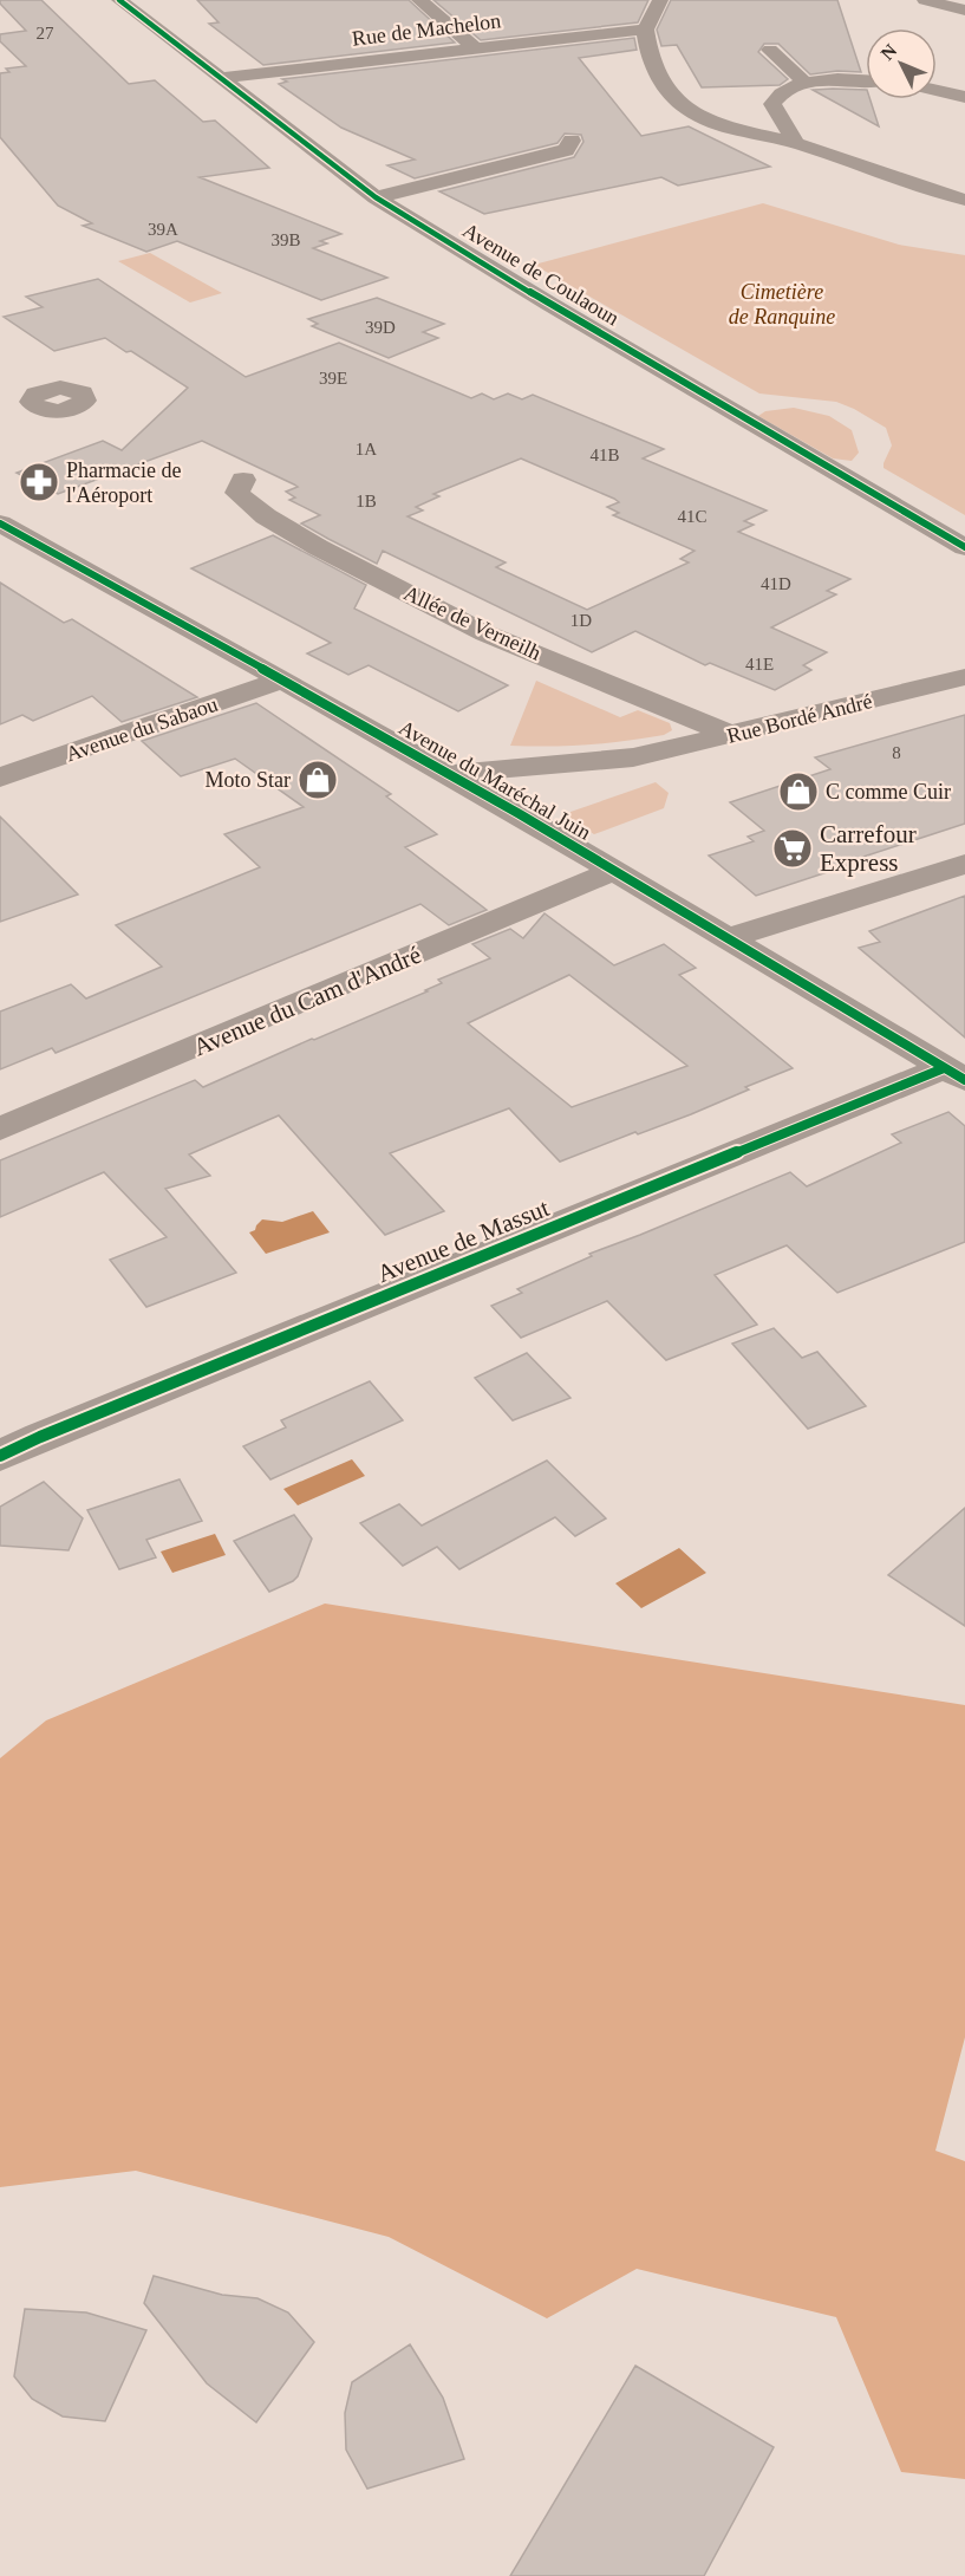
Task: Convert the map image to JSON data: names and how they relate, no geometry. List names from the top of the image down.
{
  "streets": {
    "street": [
      "Rue de Machelon",
      "Avenue de Coulaoun",
      "Allée de Verneilh",
      "Rue Bordé André",
      "Avenue du Sabaou",
      "Avenue du Maréchal Juin",
      "Avenue du Cam d'André",
      "Avenue de Massut"
    ]
  },
  "crossings": [
    ["Rue de Machelon", "Avenue de Coulaoun"],
    ["Allée de Verneilh", "Rue Bordé André"],
    ["Rue Bordé André", "Avenue du Maréchal Juin"],
    ["Avenue du Sabaou", "Avenue du Maréchal Juin"],
    ["Avenue du Maréchal Juin", "Avenue du Cam d'André"],
    ["Avenue du Maréchal Juin", "Avenue de Massut"]
  ],
  "parks": ["Cimetière de Ranquine"],
  "places": {
    "pharmacy": ["Pharmacie de l'Aéroport"],
    "shop": ["Moto Star", "C comme Cuir"],
    "supermarket": ["Carrefour Express"]
  },
  "house_numbers": [
    "27",
    "39A",
    "39B",
    "39D",
    "39E",
    "1A",
    "41B",
    "1B",
    "41C",
    "41D",
    "1D",
    "41E",
    "8"
  ],
  "north": "top left"
}
